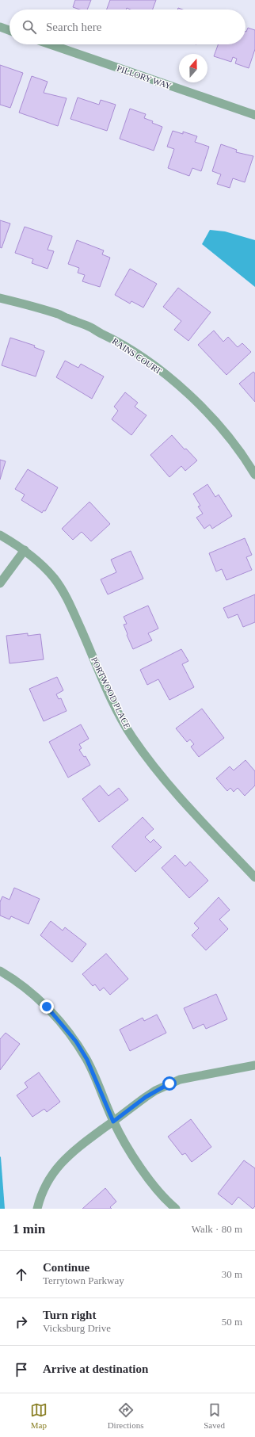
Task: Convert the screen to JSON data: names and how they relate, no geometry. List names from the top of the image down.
{
  "streets": {
    "street": ["PILLORY WAY", "RAINS COURT", "PORTWOOD PLACE"]
  },
  "north": "top",
  "page": {
    "search": "Search here",
    "heading": ["1 min", "Walk · 80 m"],
    "list": [
      ["Continue", "Terrytown Parkway", "30 m"],
      ["Turn right", "Vicksburg Drive", "50 m"],
      "Arrive at destination"
    ],
    "nav": ["Map", "Directions", "Saved"]
  }
}
